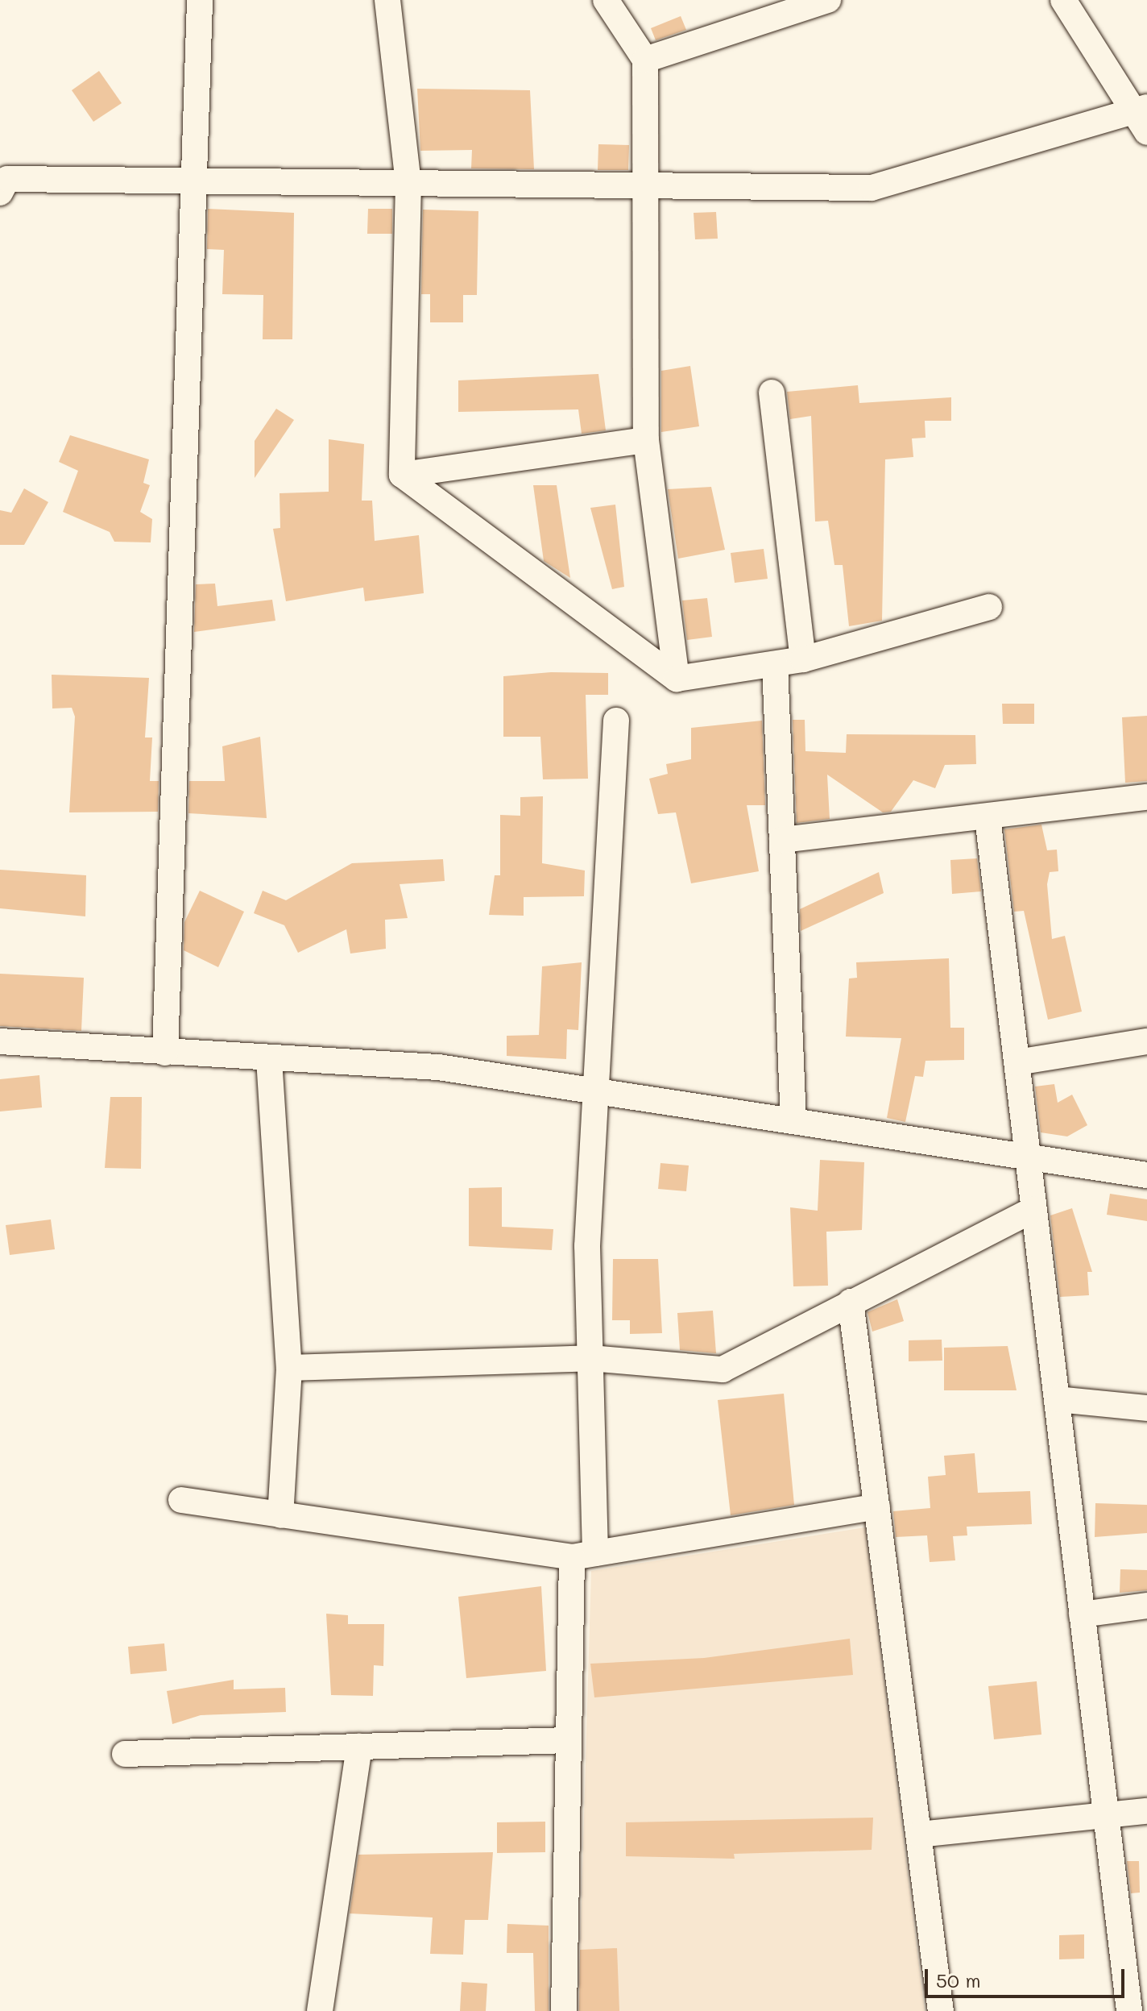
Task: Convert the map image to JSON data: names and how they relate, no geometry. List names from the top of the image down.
{
  "scale_bar": "50 m"
}
